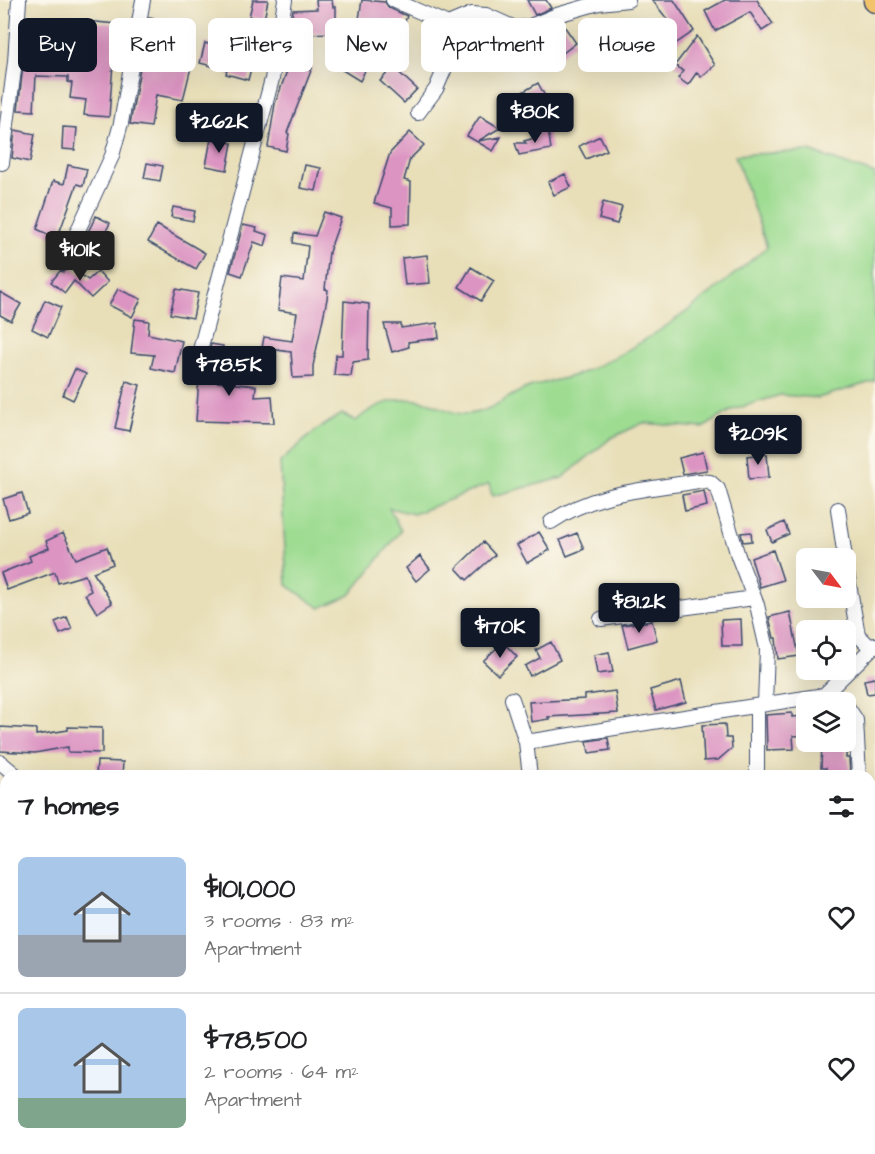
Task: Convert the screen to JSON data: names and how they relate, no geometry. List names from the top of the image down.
{
  "north": "bottom right",
  "page": {
    "chip": [
      "Buy",
      "Rent",
      "Filters",
      "New",
      "Apartment",
      "House"
    ],
    "price": [
      "$80K",
      "$262K",
      "$101K",
      "$78.5K",
      "$209K",
      "$81.2K",
      "$170K"
    ],
    "heading": "7 homes",
    "list": [
      {
        "name": "$101,000",
        "note": "3 rooms · 83 m² · Apartment"
      },
      {
        "name": "$78,500",
        "note": "2 rooms · 64 m² · Apartment"
      }
    ]
  }
}
